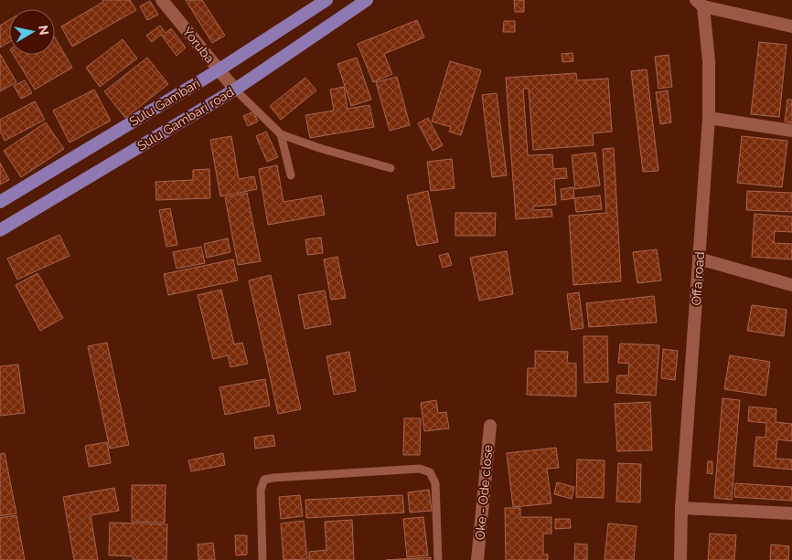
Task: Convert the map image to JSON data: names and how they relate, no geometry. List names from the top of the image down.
{
  "streets": {
    "main road": ["Sulu Gambari", "Sulu Gambari road"],
    "street": ["Yoruba", "Offa road", "Oke - Ode close"]
  },
  "crossings": [
    ["Yoruba", "Sulu Gambari"],
    ["Yoruba", "Sulu Gambari road"]
  ],
  "north": "right"
}
